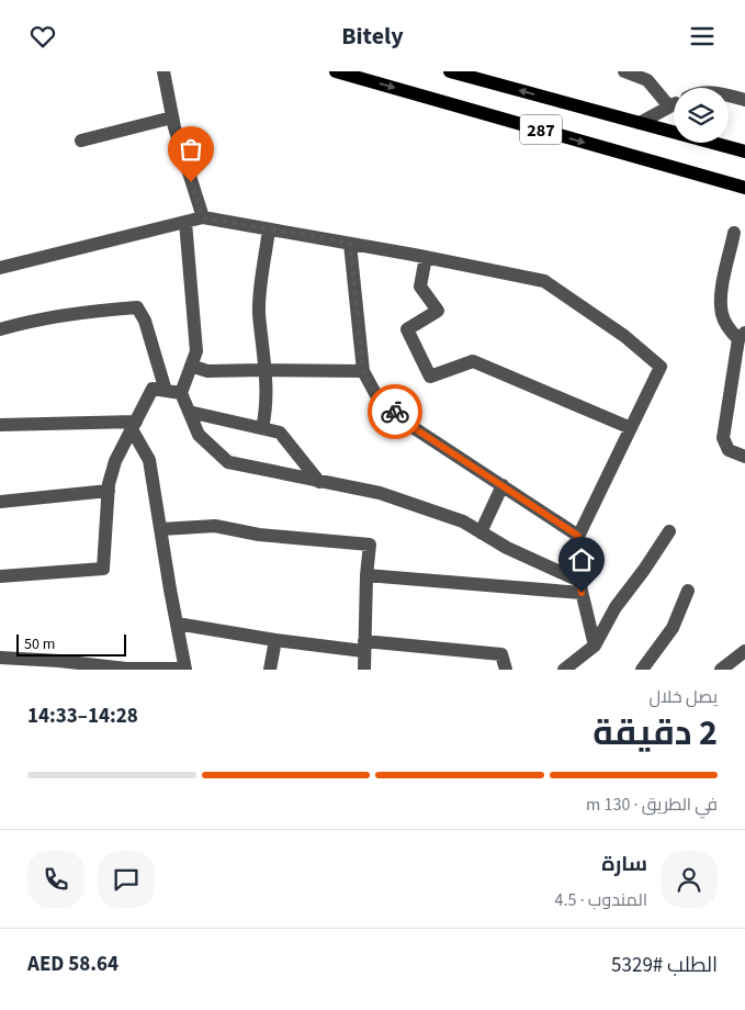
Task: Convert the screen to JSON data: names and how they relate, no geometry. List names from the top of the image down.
{
  "streets": {
    "main road": ["287"]
  },
  "scale_bar": "50 m",
  "page": {
    "header": "Bitely",
    "scale": "50 m",
    "heading": ["2 دقيقة", "يصل خلال", "14:28–14:33"],
    "panel": [
      "سارة",
      "المندوب · 4.5",
      "الطلب #5329",
      "AED 58.64"
    ],
    "bar": "في الطريق · 130 m"
  }
}
